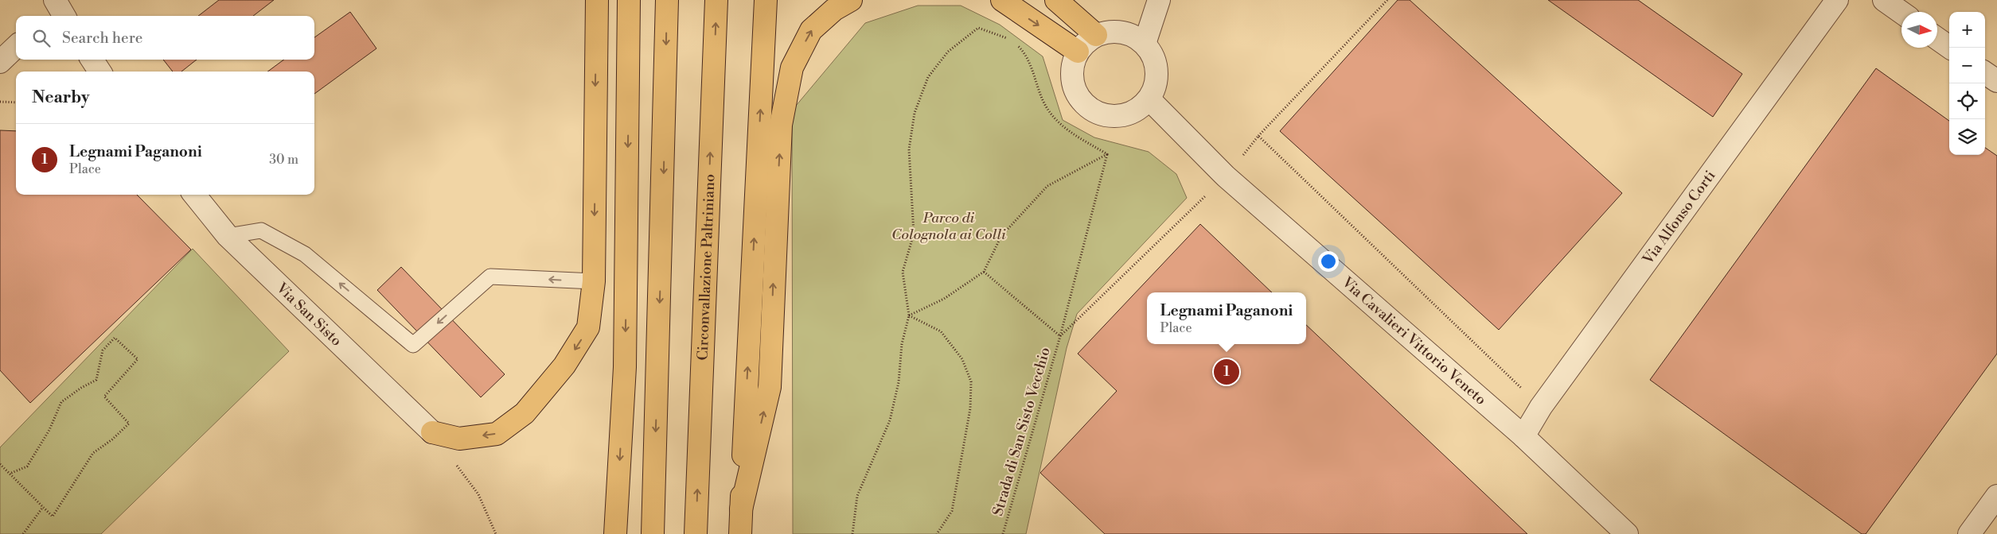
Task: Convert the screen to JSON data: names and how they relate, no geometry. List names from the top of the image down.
{
  "streets": {
    "highway": ["Circonvallazione Paltriniano"],
    "street": ["Via Alfonso Corti", "Via San Sisto", "Via Cavalieri Vittorio Veneto"],
    "path": ["Strada di San Sisto Vecchio"]
  },
  "crossings": [
    ["Via Alfonso Corti", "Via Cavalieri Vittorio Veneto"]
  ],
  "parks": ["Parco di Colognola ai Colli"],
  "north": "right",
  "page": {
    "map_buttons": ["+", "−"],
    "search": "Search here",
    "heading": "Nearby",
    "list": [
      {
        "mark": "1",
        "name": "Legnami Paganoni",
        "note": "Place",
        "value": "30 m"
      }
    ],
    "popup": ["Legnami Paganoni", "Place"],
    "pins": "1"
  }
}
